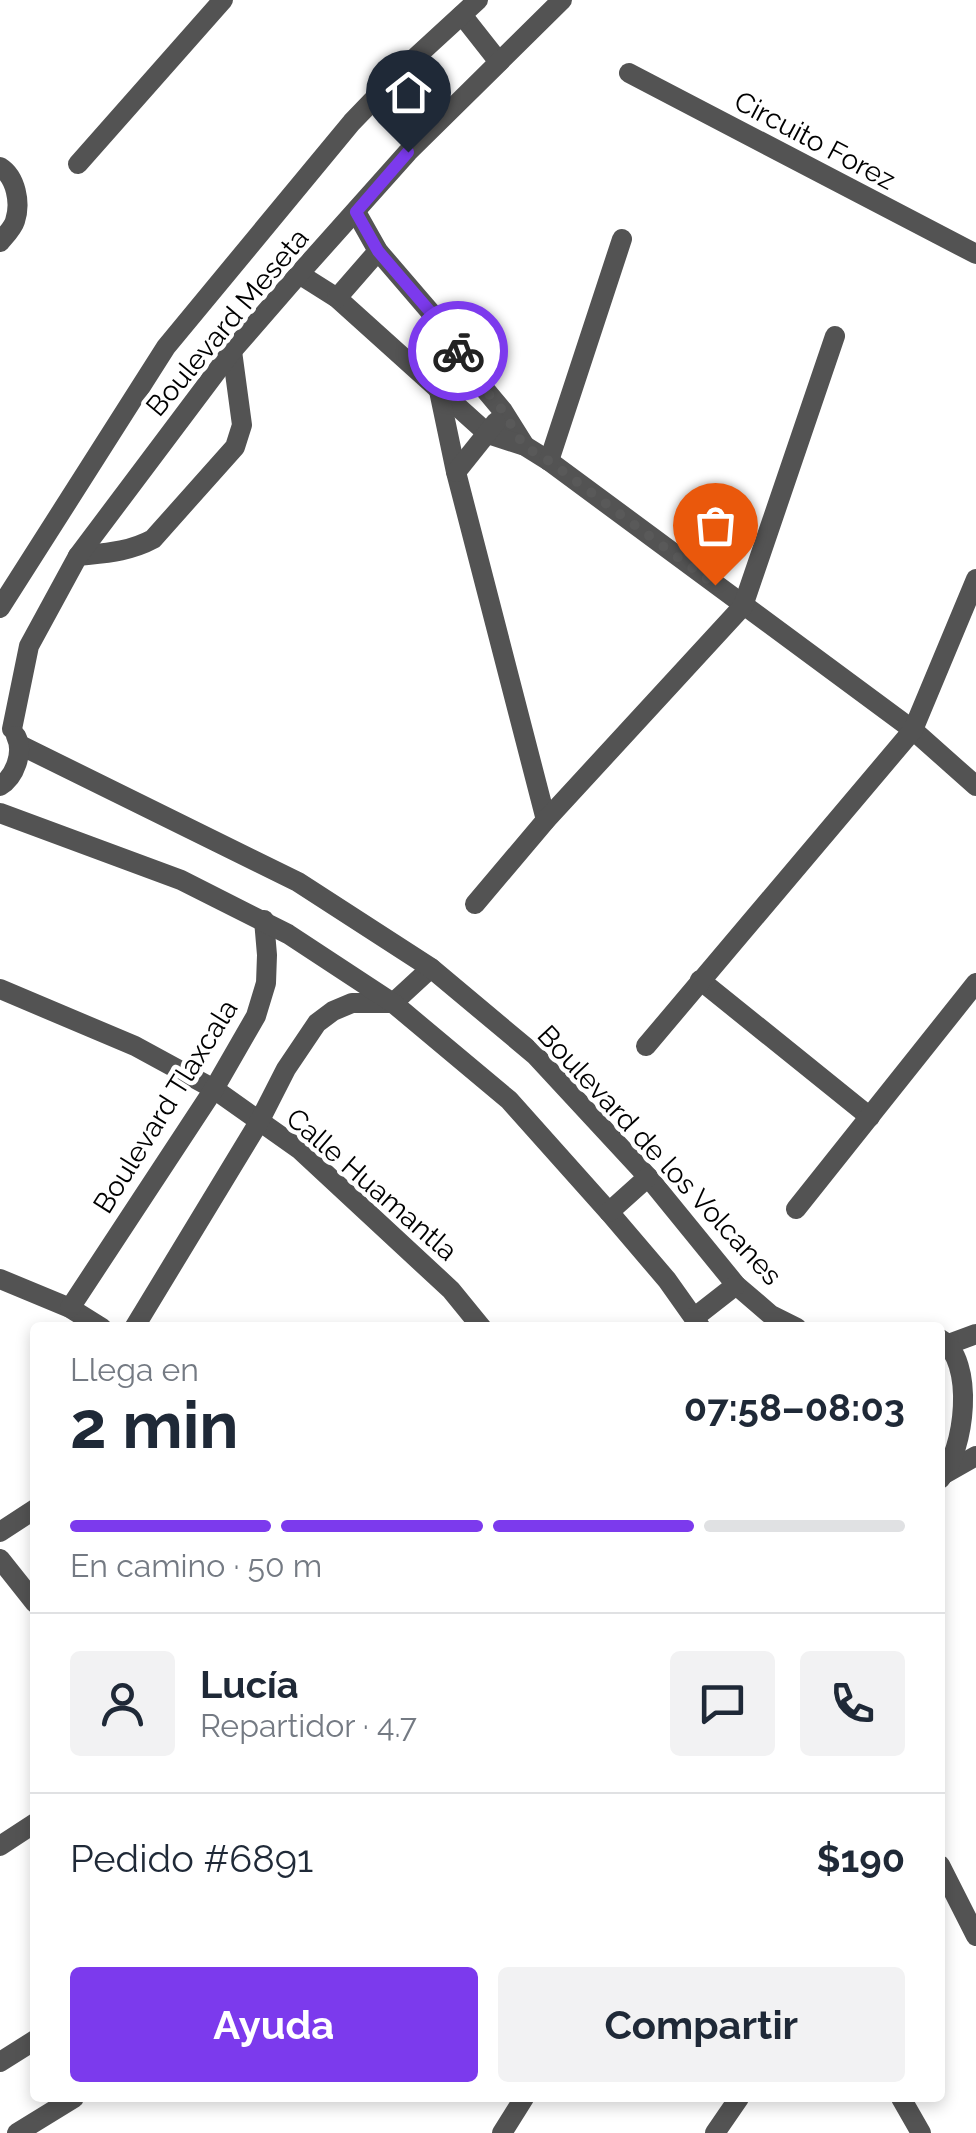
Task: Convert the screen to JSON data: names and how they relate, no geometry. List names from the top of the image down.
{
  "streets": {
    "street": [
      "Circuito Forez",
      "Boulevard Meseta",
      "Boulevard Tlaxcala",
      "Boulevard de los Volcanes",
      "Calle Huamantla"
    ]
  },
  "crossings": [
    ["Boulevard Meseta", "Boulevard de los Volcanes"],
    ["Boulevard Tlaxcala", "Calle Huamantla"]
  ],
  "page": {
    "heading": ["2 min", "Llega en", "07:58–08:03"],
    "panel": [
      "Lucía",
      "Repartidor · 4.7",
      "Pedido #6891",
      "$190"
    ],
    "bar": "En camino · 50 m",
    "buttons": ["Ayuda", "Compartir"]
  }
}
